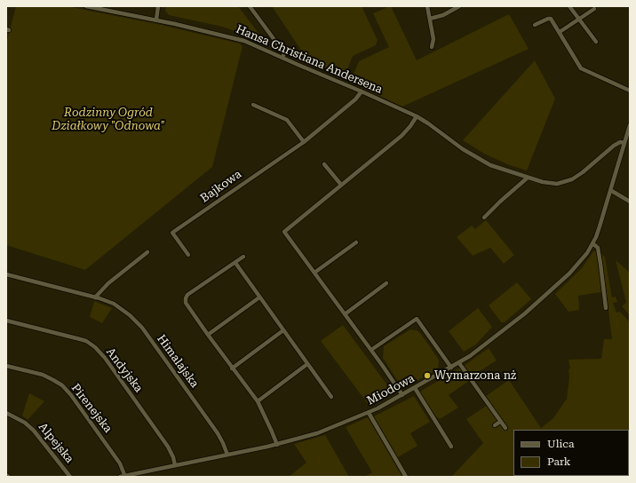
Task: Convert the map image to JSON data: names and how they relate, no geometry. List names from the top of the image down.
{
  "streets": {
    "street": [
      "Hansa Christiana Andersena",
      "Bajkowa",
      "Himalajska",
      "Andyjska",
      "Miodowa",
      "Pirenejska",
      "Alpejska"
    ]
  },
  "crossings": [
    ["Hansa Christiana Andersena", "Bajkowa"],
    ["Hansa Christiana Andersena", "Miodowa"],
    ["Himalajska", "Miodowa"],
    ["Andyjska", "Miodowa"],
    ["Miodowa", "Pirenejska"]
  ],
  "parks": ["Rodzinny Ogród Działkowy \"Odnowa\""],
  "places": ["Wymarzona nż"],
  "legend": ["Ulica", "Park"]
}
